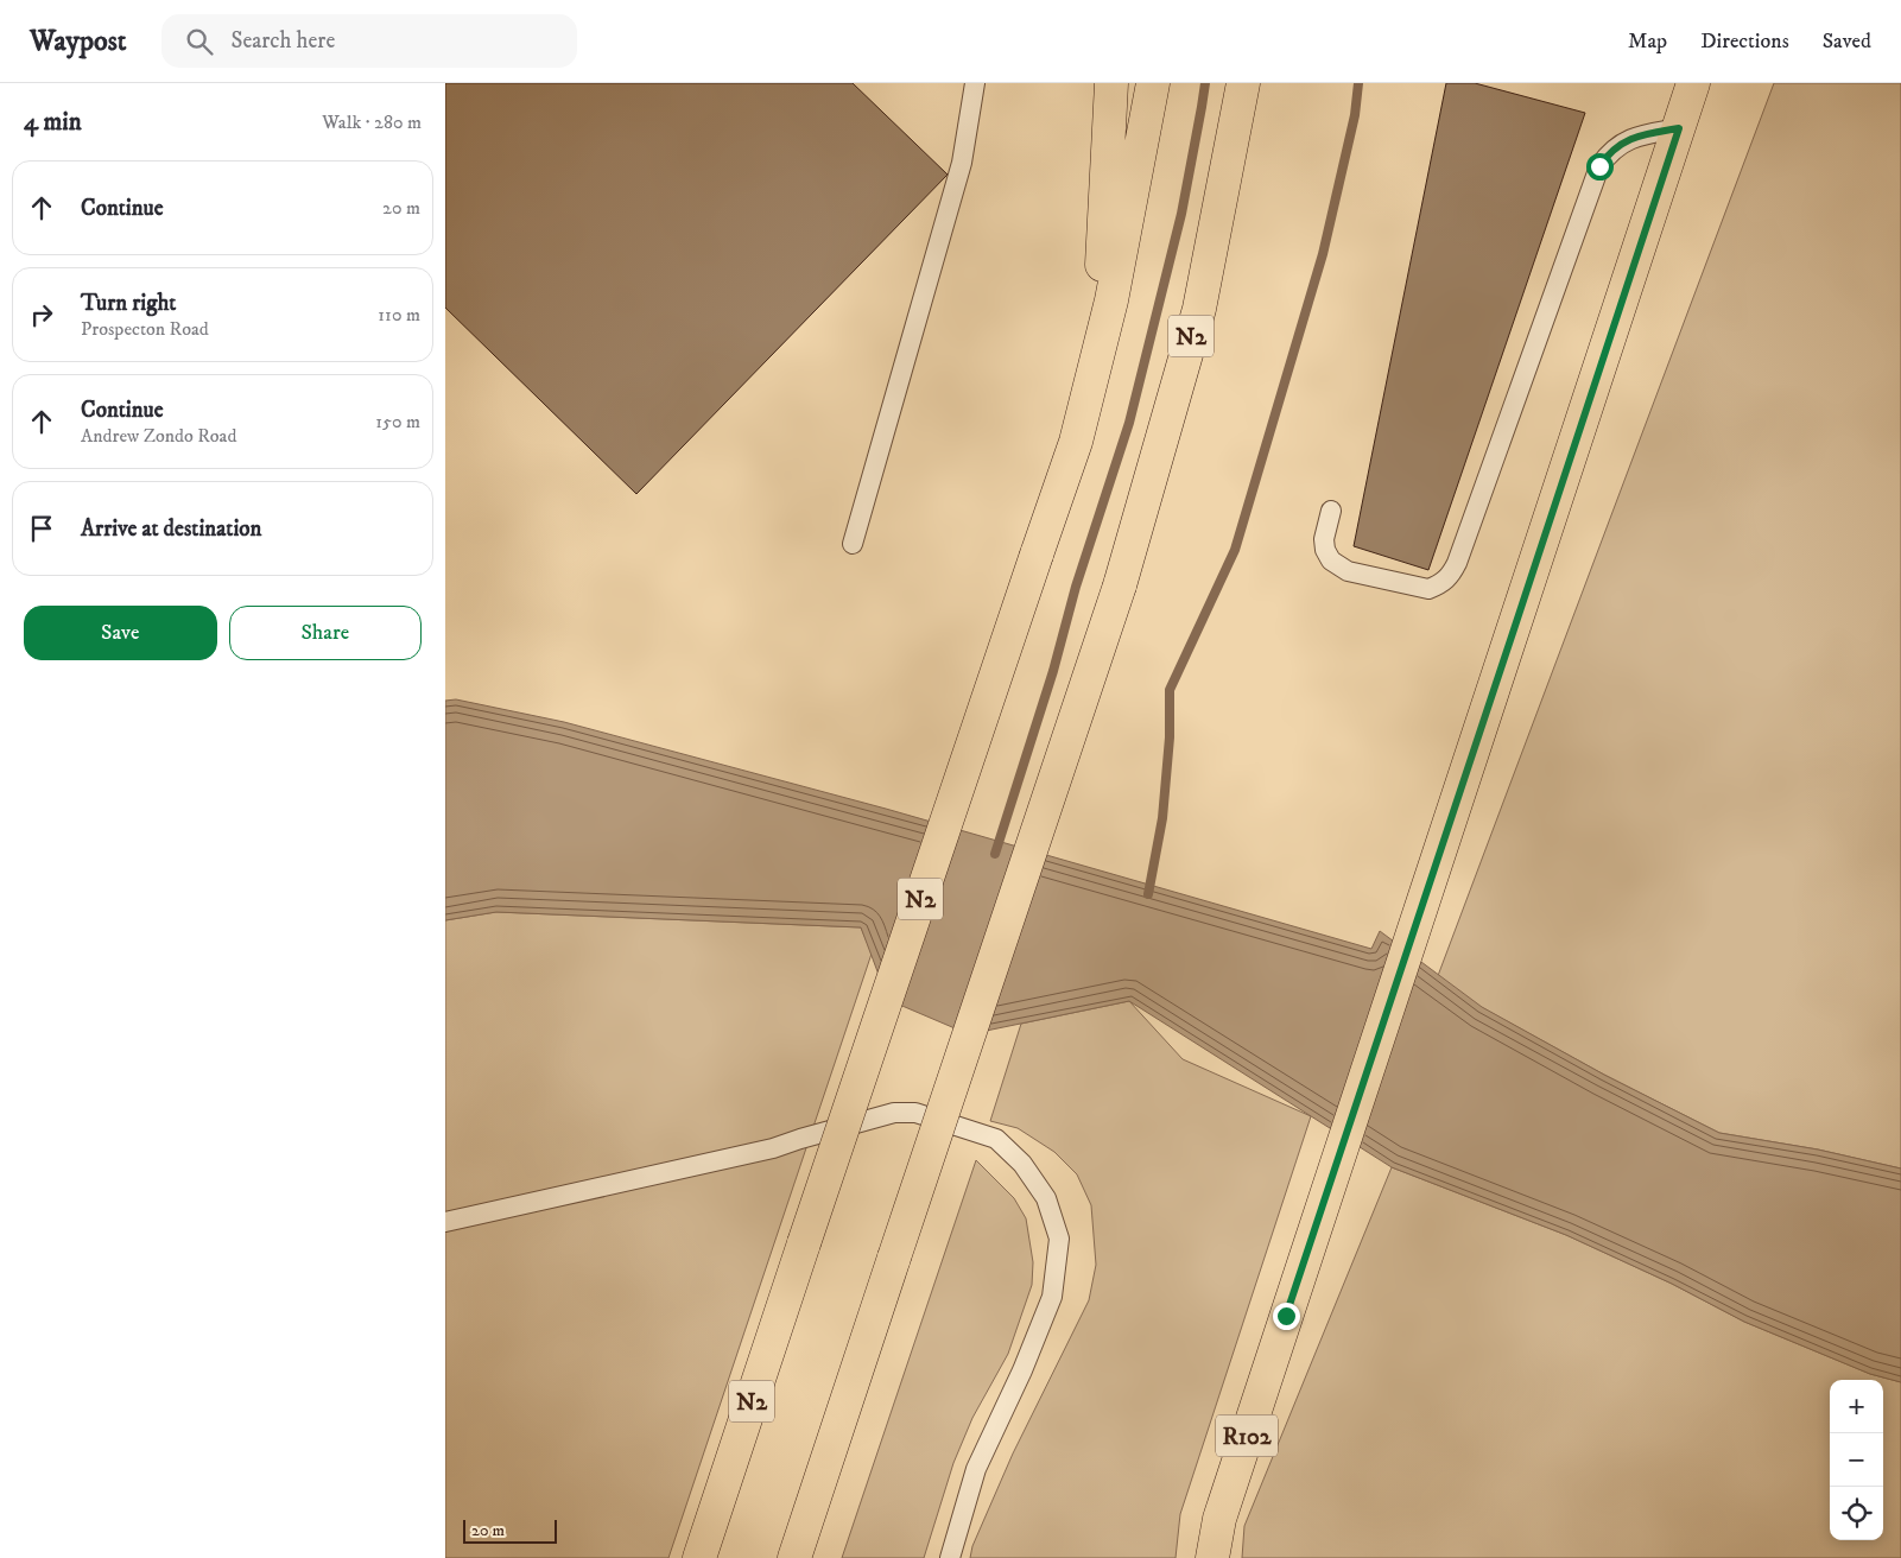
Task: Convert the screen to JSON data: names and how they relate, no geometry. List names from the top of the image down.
{
  "streets": {
    "main road": ["N2", "R102"]
  },
  "scale_bar": "20 m",
  "page": {
    "header": "Waypost",
    "search": "Search here",
    "nav": ["Map", "Directions", "Saved"],
    "heading": ["4 min", "Walk · 280 m"],
    "list": [
      ["Continue", "20 m"],
      ["Turn right", "Prospecton Road", "110 m"],
      ["Continue", "Andrew Zondo Road", "150 m"],
      "Arrive at destination"
    ],
    "buttons": ["Save", "Share"],
    "map_buttons": ["+", "−"],
    "scale": "20 m"
  }
}
